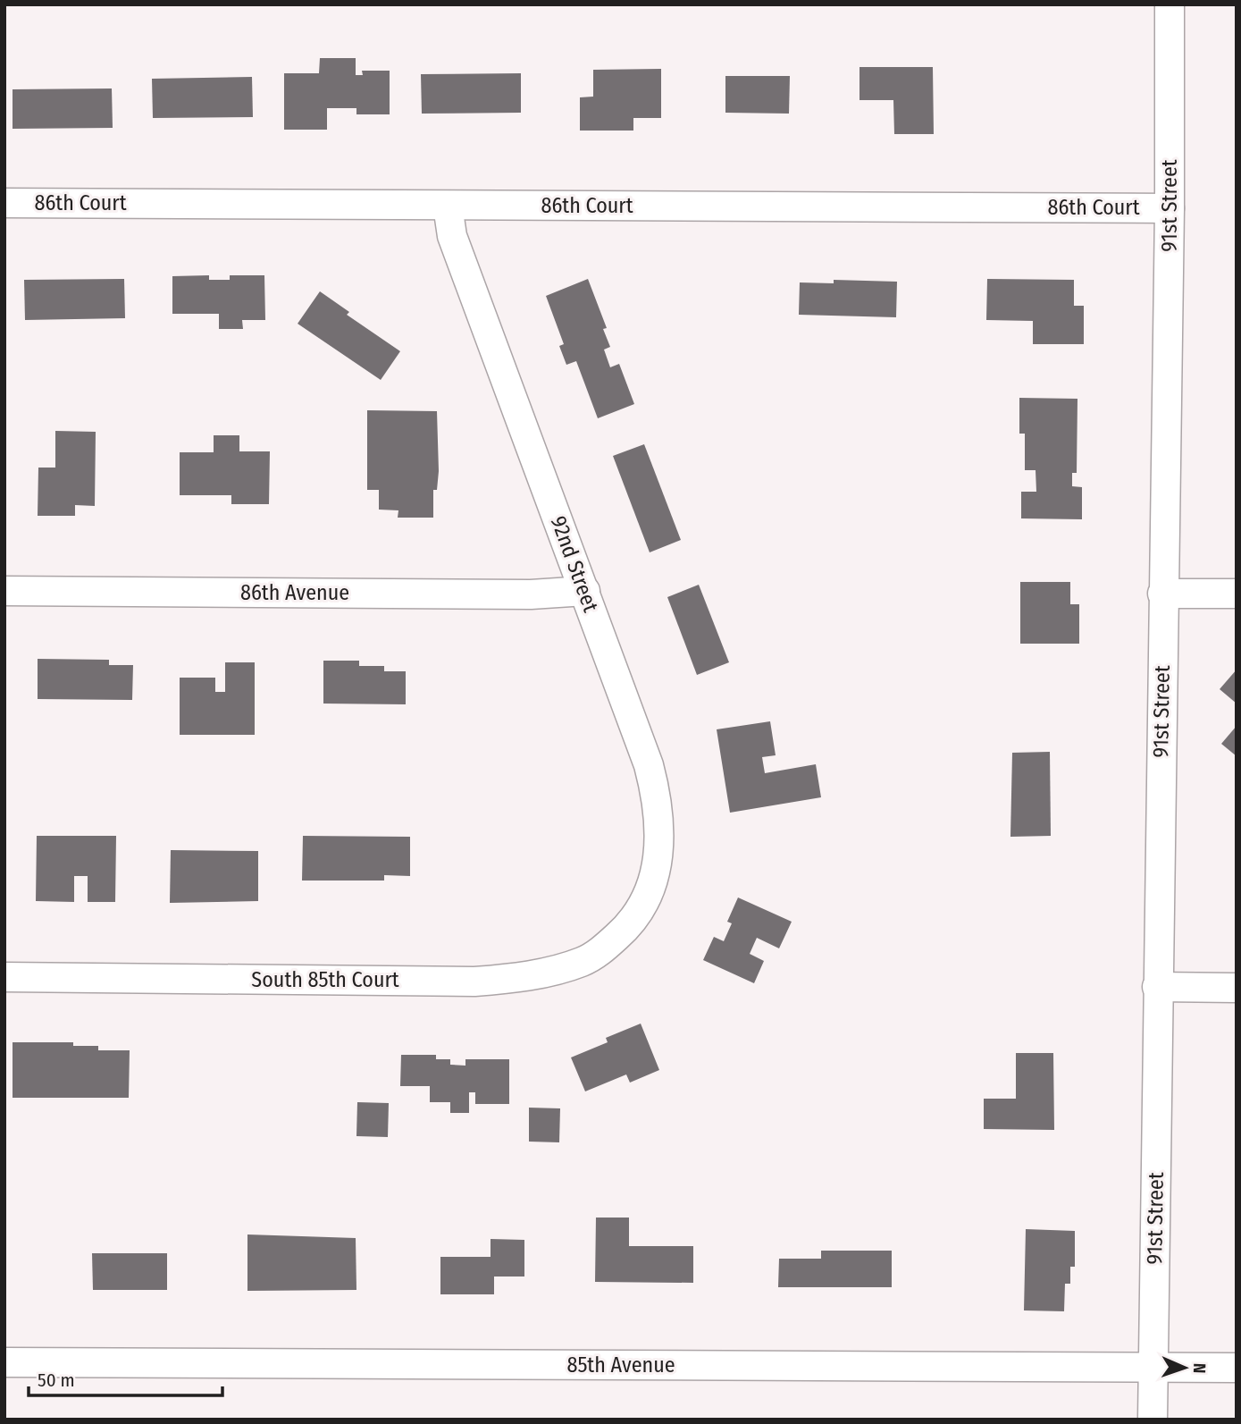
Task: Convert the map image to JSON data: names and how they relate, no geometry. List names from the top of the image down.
{
  "streets": {
    "street": [
      "86th Court",
      "91st Street",
      "92nd Street",
      "86th Avenue",
      "South 85th Court",
      "85th Avenue"
    ]
  },
  "crossings": [
    ["86th Court", "91st Street"],
    ["86th Court", "92nd Street"],
    ["91st Street", "85th Avenue"],
    ["92nd Street", "86th Avenue"],
    ["92nd Street", "South 85th Court"]
  ],
  "scale_bar": "50 m",
  "north": "right"
}
